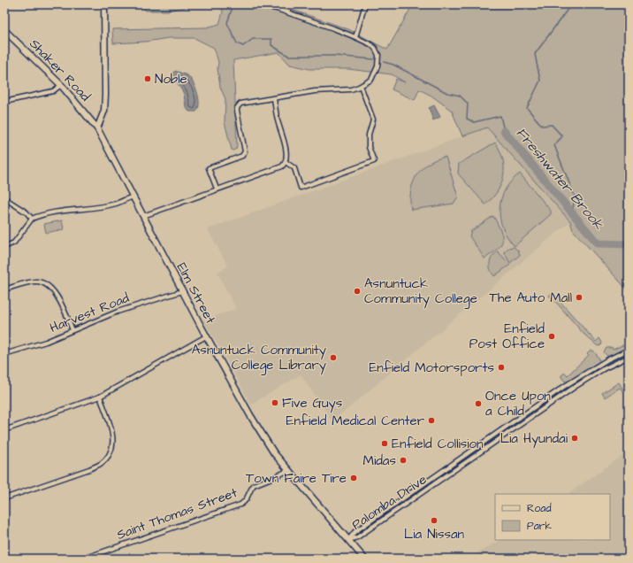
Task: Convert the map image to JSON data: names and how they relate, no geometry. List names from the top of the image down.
{
  "streets": {
    "main road": ["Shaker Road", "Elm Street"],
    "street": ["Harvest Road", "Palomba Drive", "Saint Thomas Street"]
  },
  "crossings": [
    ["Shaker Road", "Elm Street"],
    ["Elm Street", "Harvest Road"],
    ["Elm Street", "Palomba Drive"],
    ["Elm Street", "Saint Thomas Street"]
  ],
  "water": ["Freshwater Brook"],
  "places": [
    "Noble",
    "Asnuntuck Community College",
    "The Auto Mall",
    "Enfield Post Office",
    "Asnuntuck Community College Library",
    "Enfield Motorsports",
    "Five Guys",
    "Once Upon a Child",
    "Enfield Medical Center",
    "Lia Hyundai",
    "Enfield Collision",
    "Midas",
    "Town Faire Tire",
    "Lia Nissan"
  ],
  "legend": ["Road", "Park"]
}
